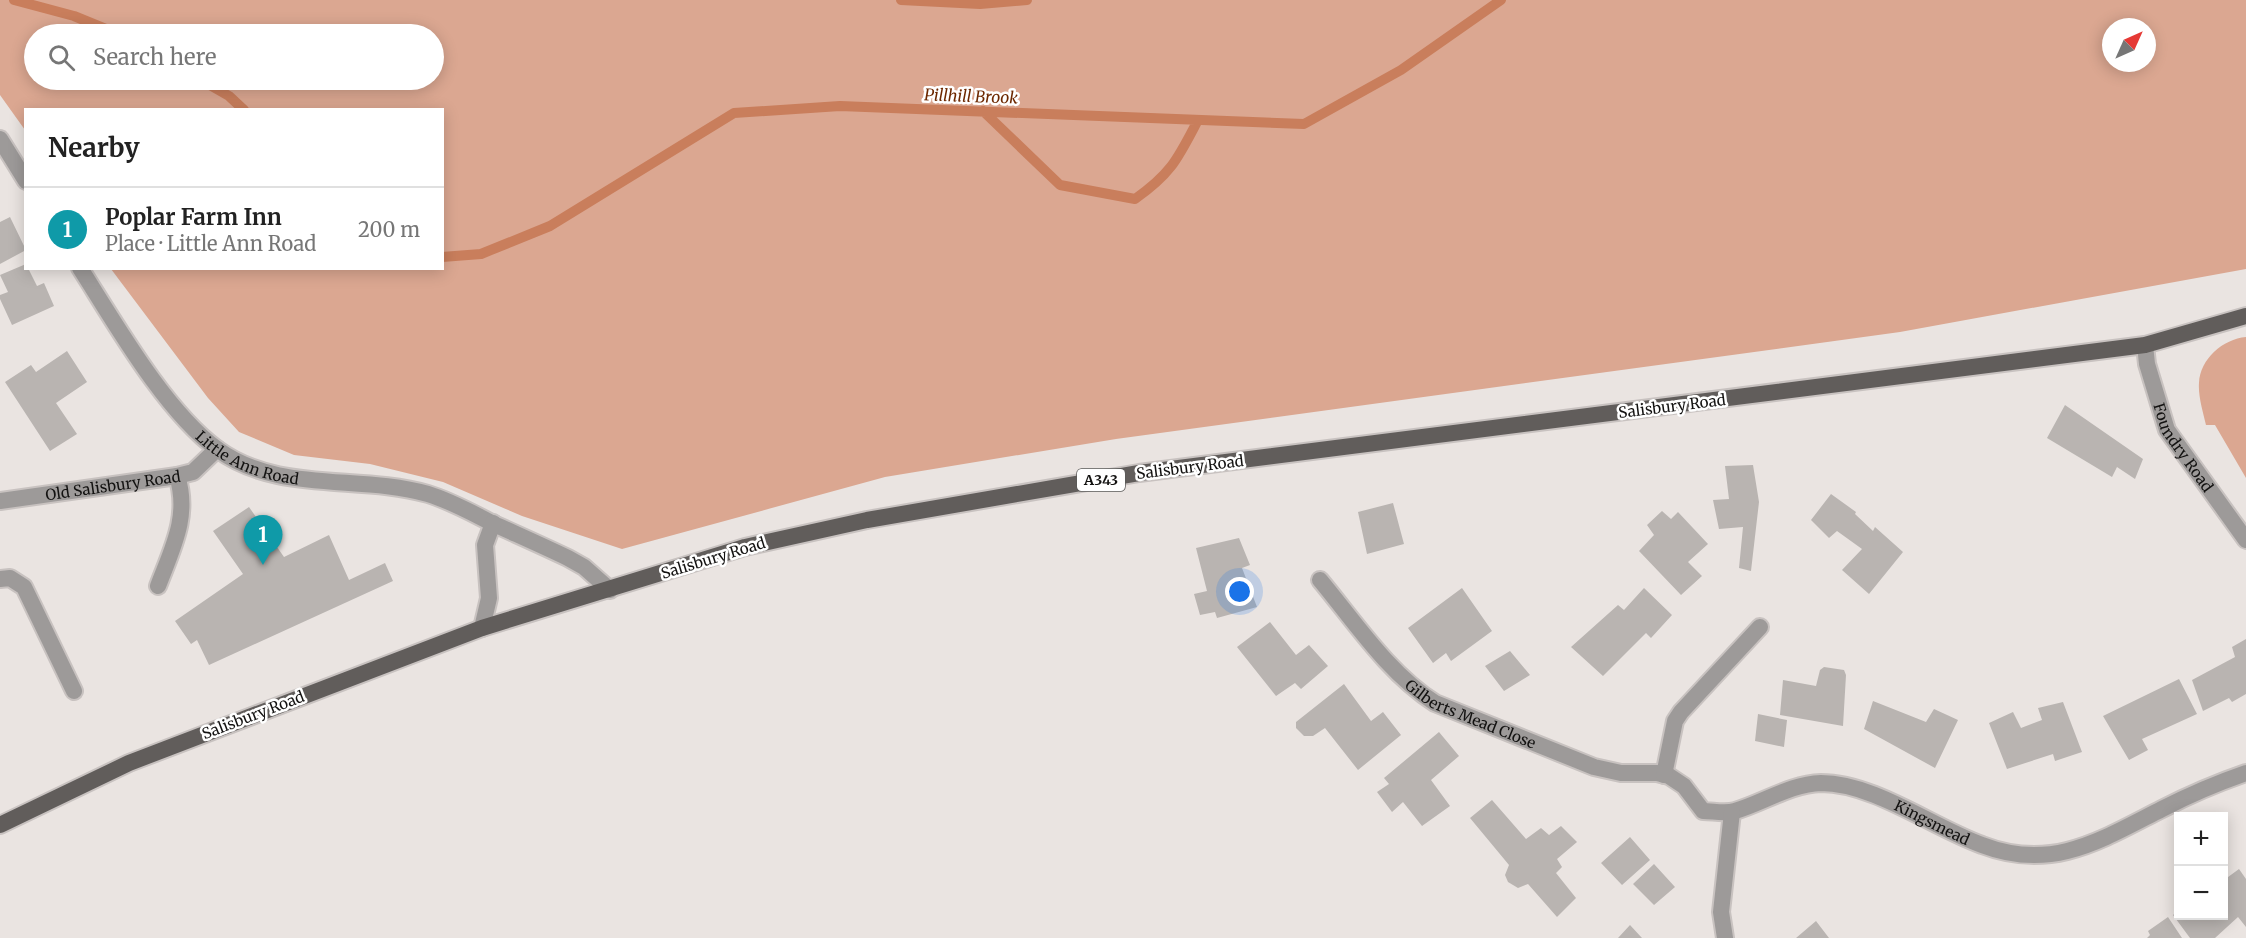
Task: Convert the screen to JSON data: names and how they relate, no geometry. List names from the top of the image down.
{
  "streets": {
    "main road": ["Salisbury Road", "A343"],
    "street": [
      "Foundry Road",
      "Little Ann Road",
      "Old Salisbury Road",
      "Gilberts Mead Close",
      "Kingsmead"
    ]
  },
  "crossings": [
    ["Salisbury Road", "Foundry Road"],
    ["Salisbury Road", "Little Ann Road"],
    ["Little Ann Road", "Old Salisbury Road"]
  ],
  "water": ["Pillhill Brook"],
  "north": "top right",
  "page": {
    "search": "Search here",
    "heading": "Nearby",
    "list": [
      {
        "mark": "1",
        "name": "Poplar Farm Inn",
        "note": "Place · Little Ann Road",
        "value": "200 m"
      }
    ],
    "pins": "1",
    "map_buttons": ["+", "−"]
  }
}
